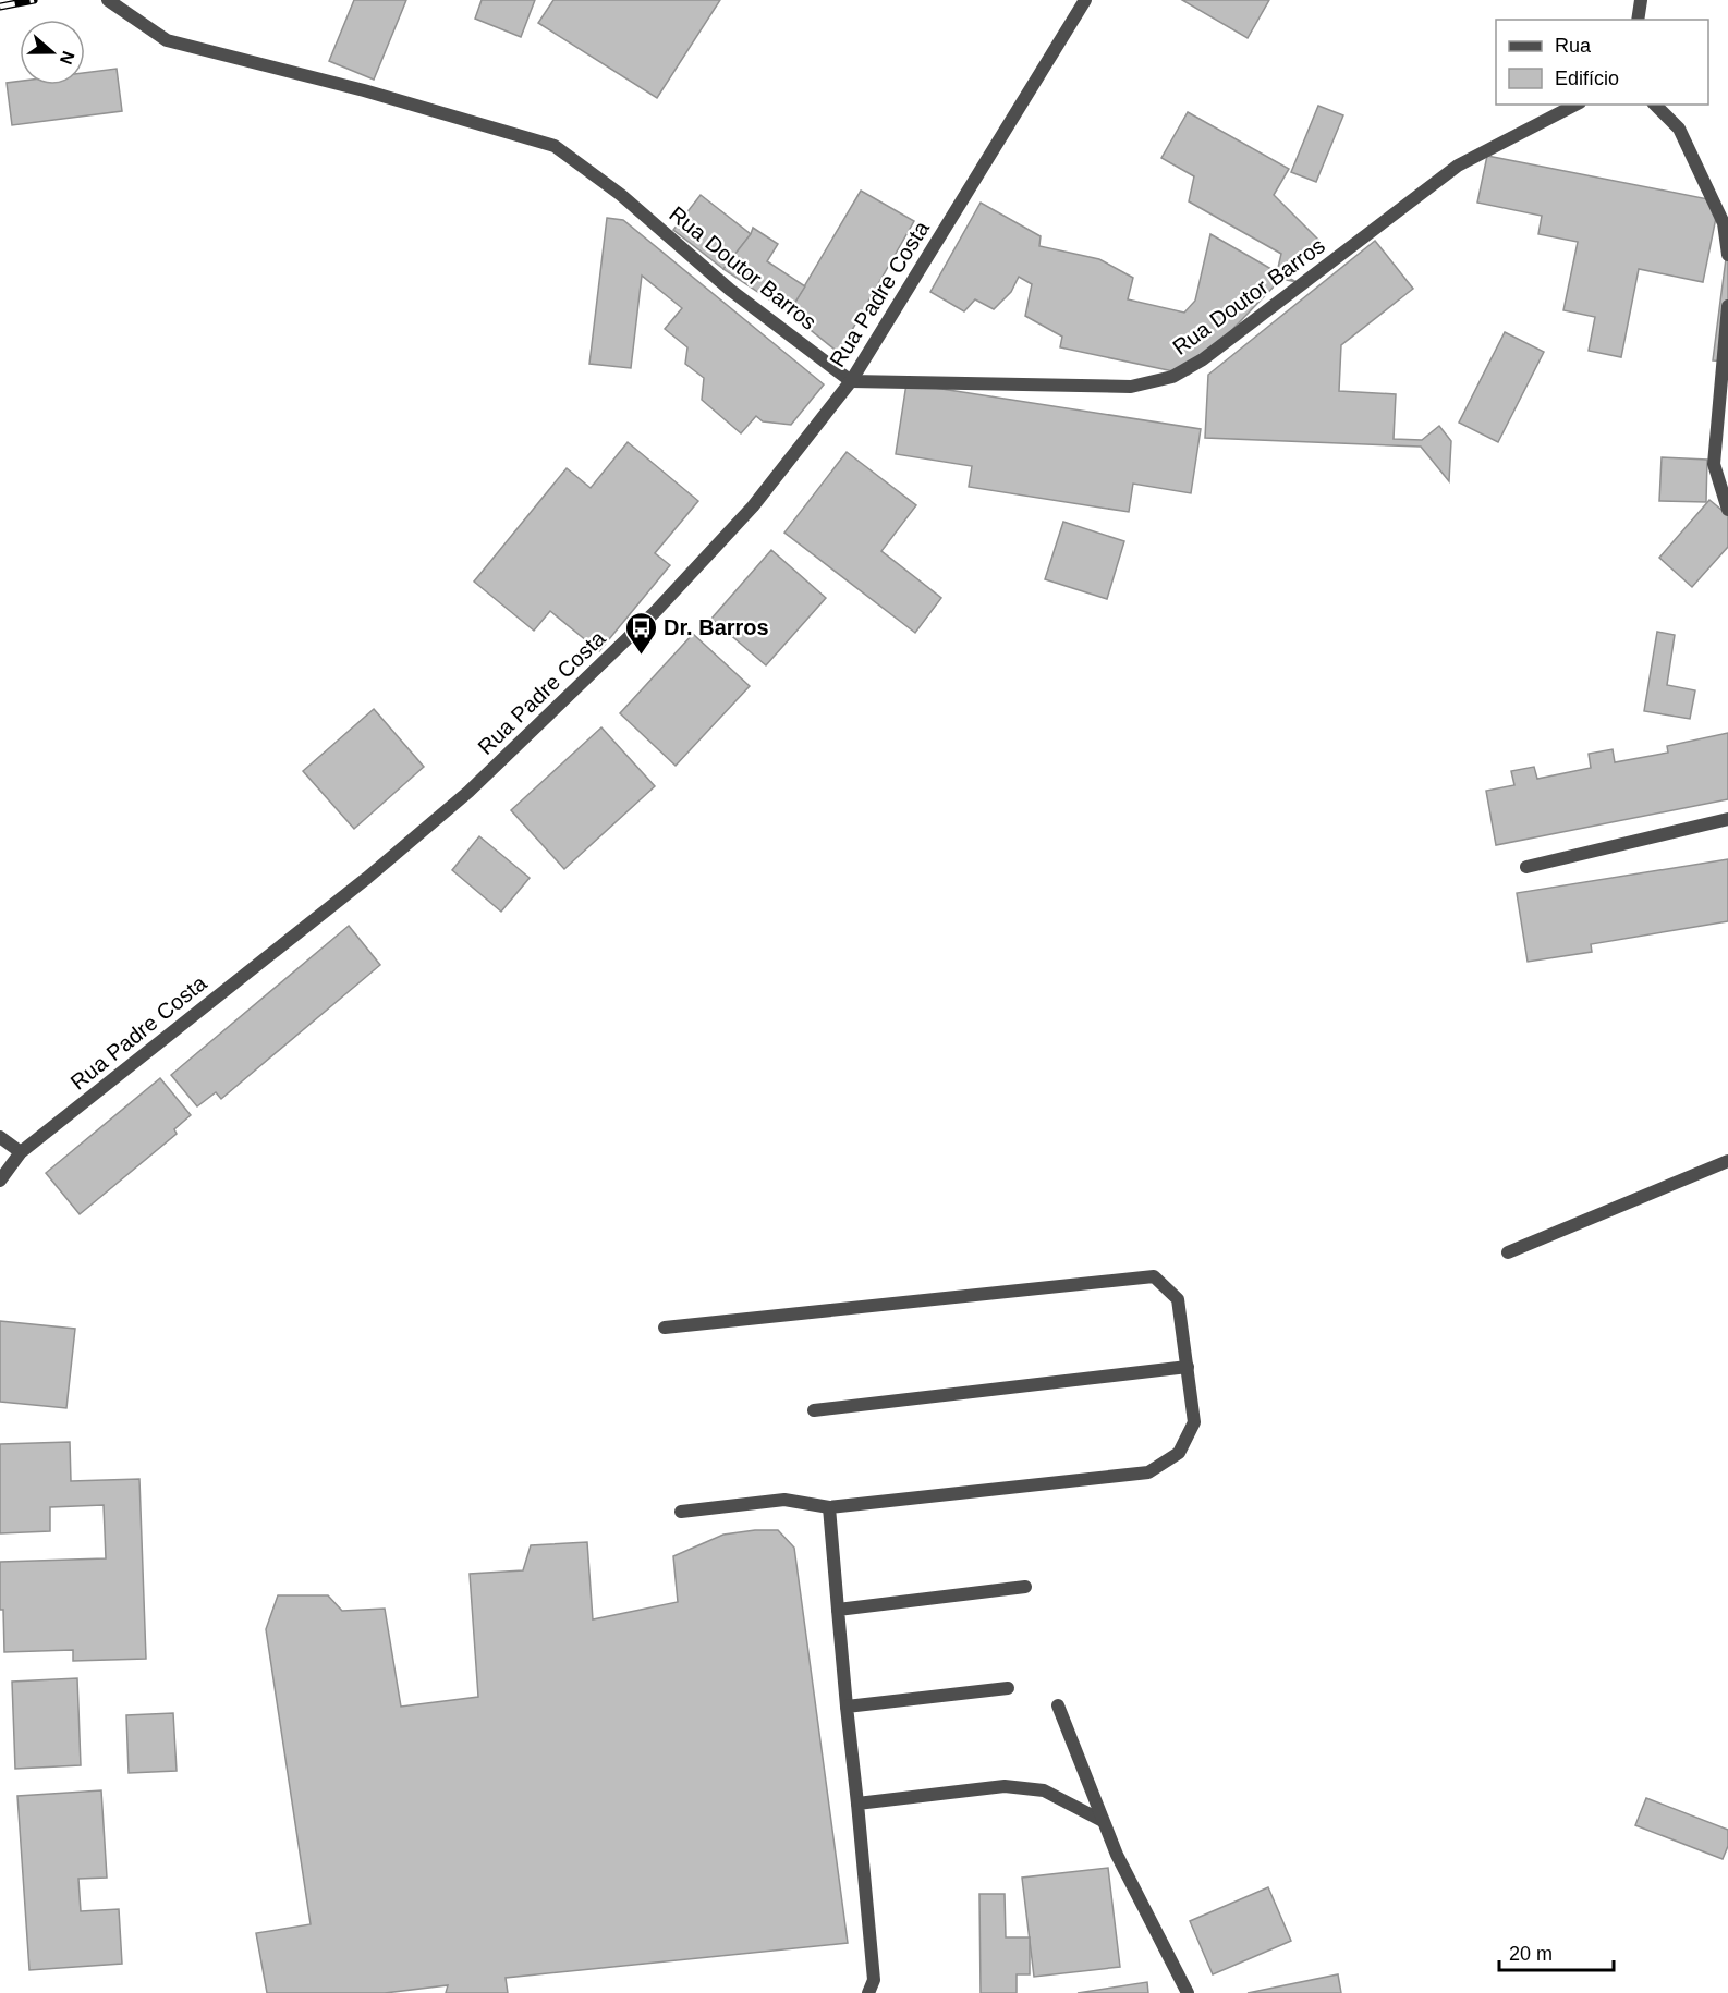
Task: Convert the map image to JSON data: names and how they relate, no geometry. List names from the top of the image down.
{
  "streets": {
    "street": ["Rua Doutor Barros", "Rua Padre Costa"]
  },
  "crossings": [
    ["Rua Doutor Barros", "Rua Padre Costa"]
  ],
  "places": {
    "bus stop": ["Dr. Barros"]
  },
  "legend": ["Rua", "Edifício"],
  "scale_bar": "20 m",
  "north": "right"
}
